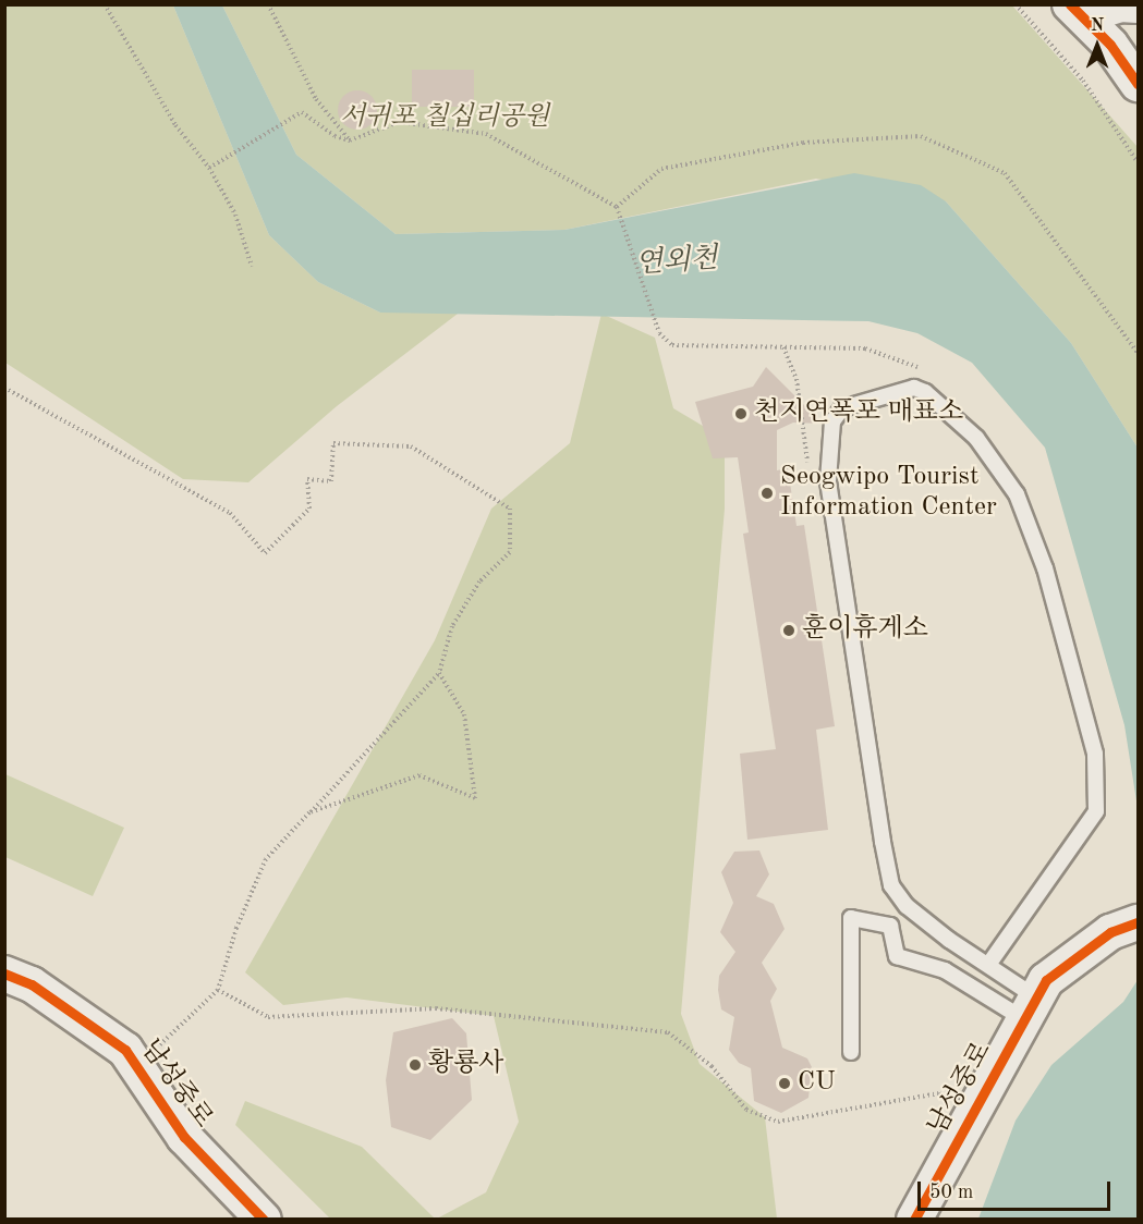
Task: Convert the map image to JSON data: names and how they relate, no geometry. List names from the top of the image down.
{
  "streets": {
    "street": ["남성중로"]
  },
  "water": ["연외천"],
  "parks": ["서귀포 칠십리공원"],
  "places": [
    "천지연폭포 매표소",
    "Seogwipo Tourist Information Center",
    "훈이휴게소",
    "황룡사",
    "CU"
  ],
  "scale_bar": "50 m",
  "north": "top"
}
